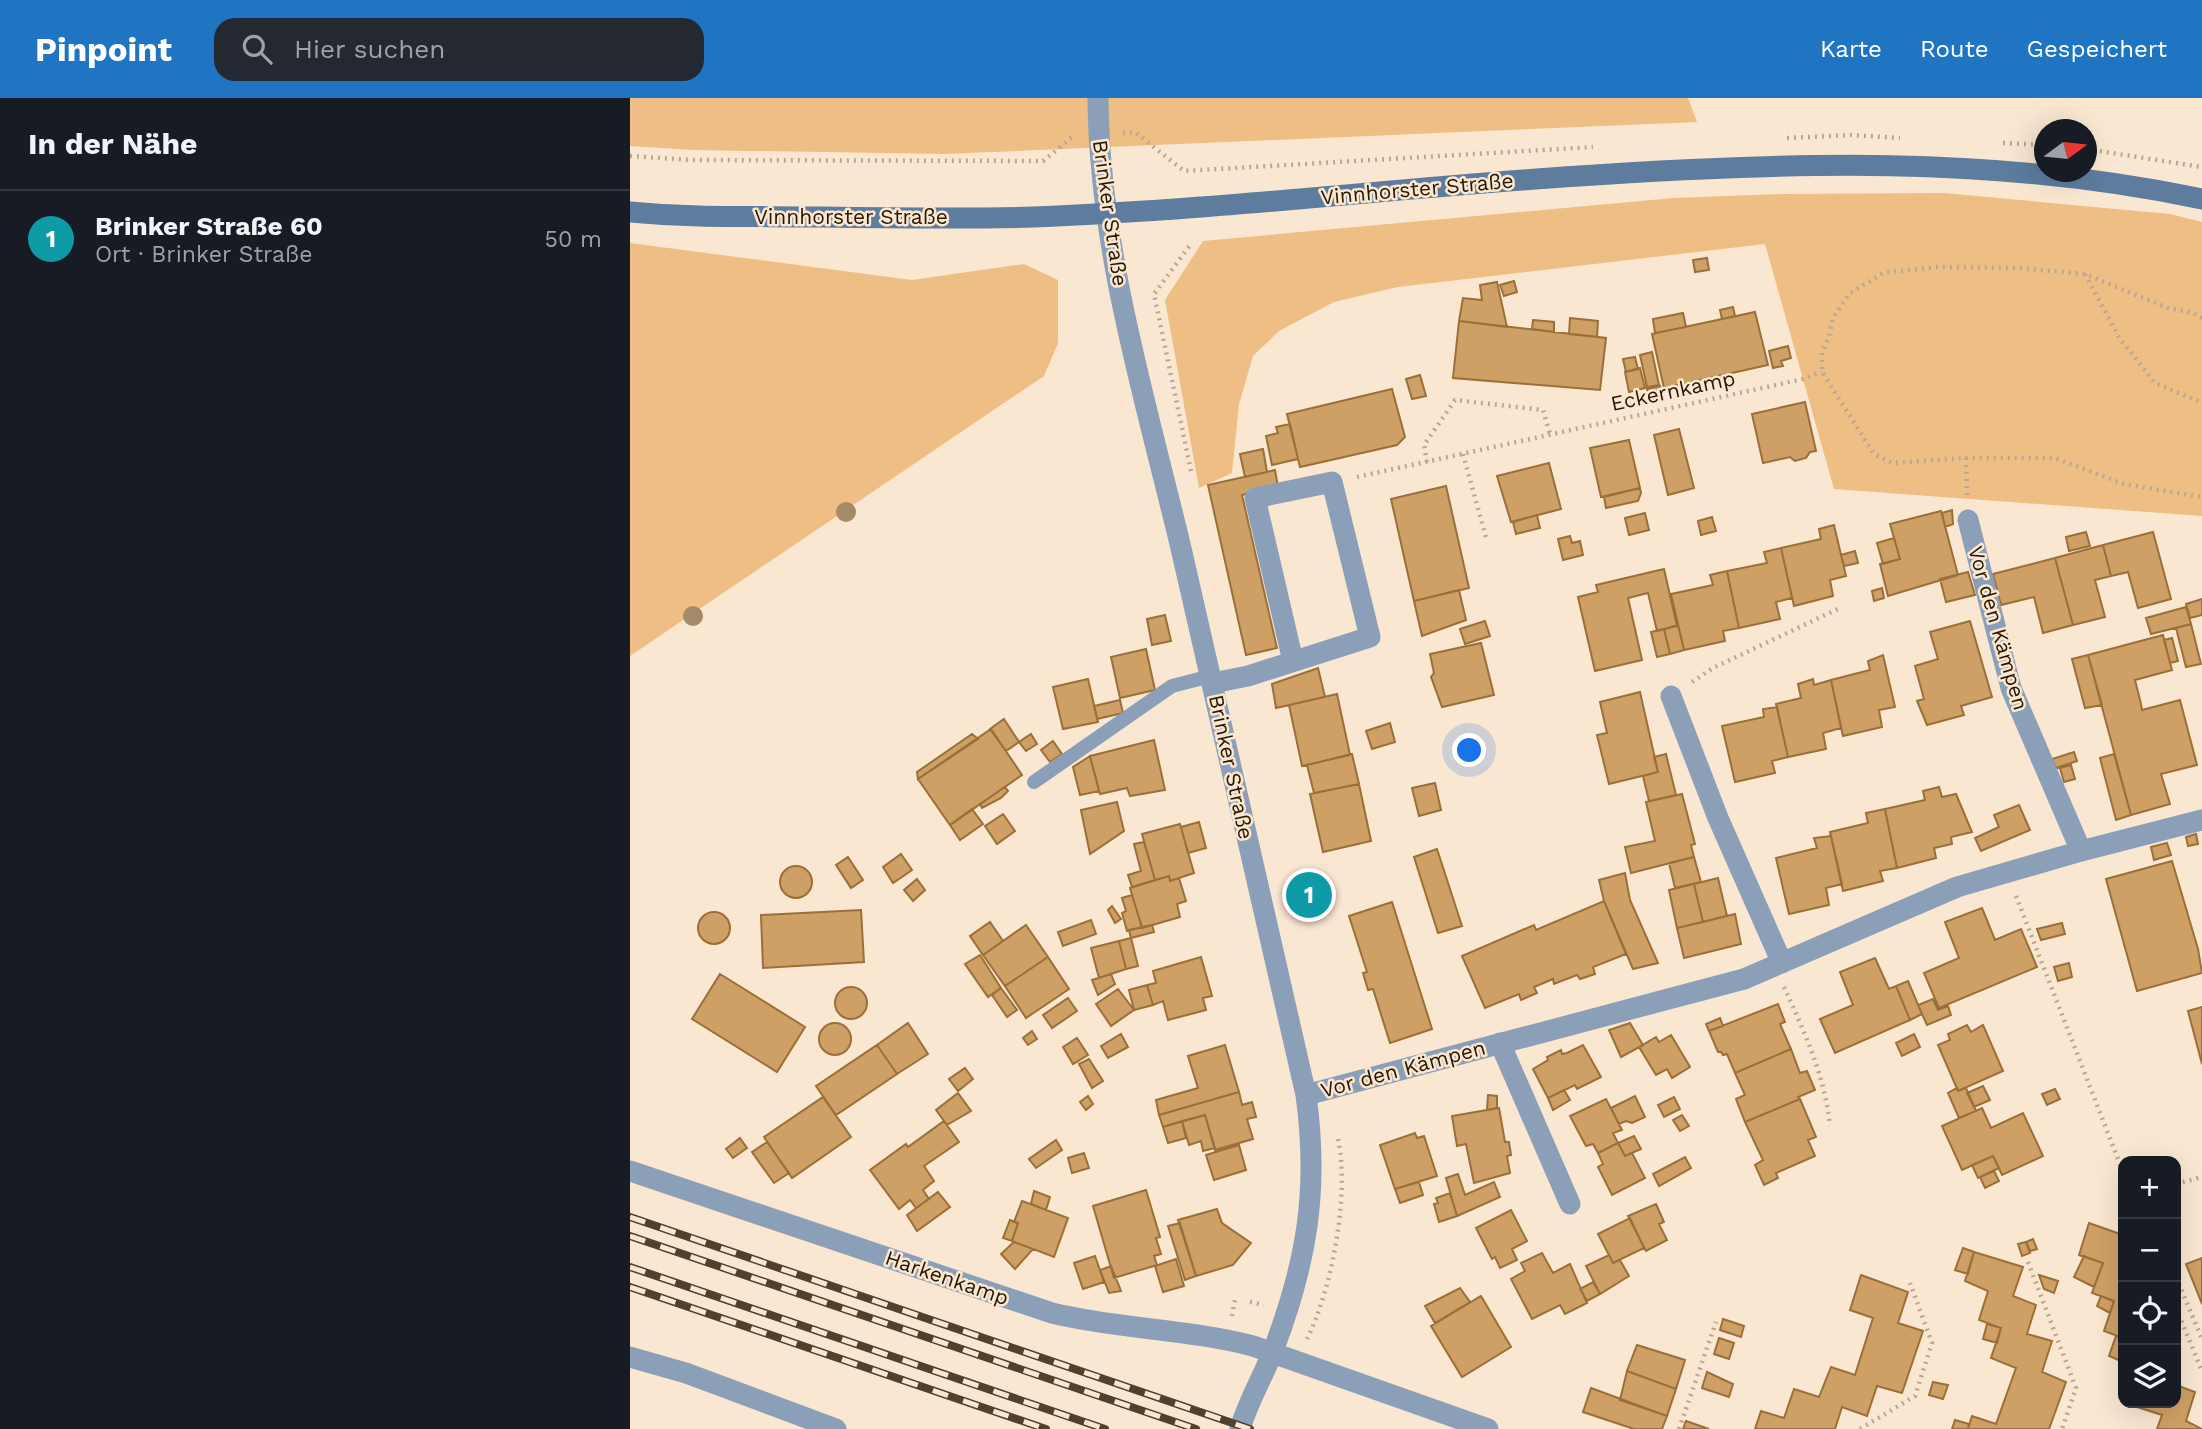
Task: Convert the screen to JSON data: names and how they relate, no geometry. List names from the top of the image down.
{
  "streets": {
    "street": [
      "Vinnhorster Straße",
      "Brinker Straße",
      "Vor den Kämpen",
      "Harkenkamp"
    ],
    "path": ["Eckernkamp"]
  },
  "crossings": [
    ["Vinnhorster Straße", "Brinker Straße"],
    ["Brinker Straße", "Vor den Kämpen"],
    ["Brinker Straße", "Harkenkamp"]
  ],
  "north": "right",
  "page": {
    "header": "Pinpoint",
    "search": "Hier suchen",
    "nav": ["Karte", "Route", "Gespeichert"],
    "heading": "In der Nähe",
    "list": [
      {
        "mark": "1",
        "name": "Brinker Straße 60",
        "note": "Ort · Brinker Straße",
        "value": "50 m"
      }
    ],
    "pins": "1",
    "map_buttons": ["+", "−"]
  }
}
